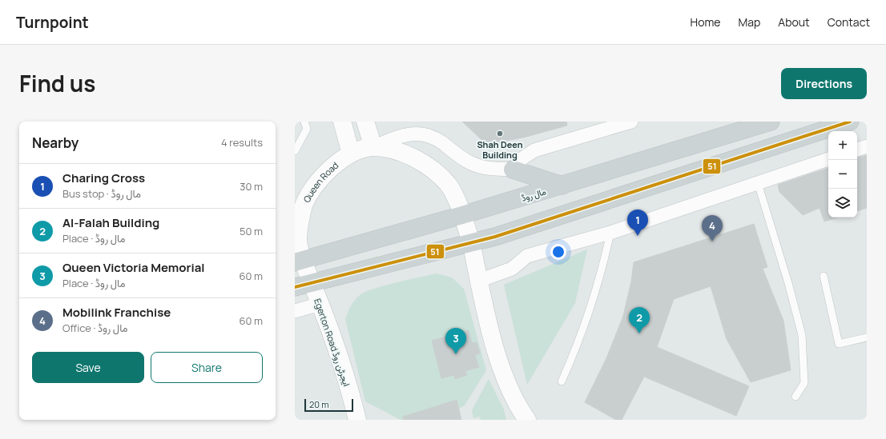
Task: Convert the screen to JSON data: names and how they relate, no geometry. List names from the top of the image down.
{
  "streets": {
    "main road": ["Queen Road", "مال روڈ", "Egerton Road ایجرٹن روڈ"]
  },
  "crossings": [
    ["Queen Road", "مال روڈ"],
    ["Queen Road", "Egerton Road ایجرٹن روڈ"]
  ],
  "places": ["Shah Deen Building"],
  "lines": ["transit line 51"],
  "scale_bar": "20 m",
  "page": {
    "header": "Turnpoint",
    "nav": [
      "Home",
      "Map",
      "About",
      "Contact"
    ],
    "title": "Find us",
    "buttons": [
      "Directions",
      ["Save", "Share"]
    ],
    "heading": ["Nearby", "4 results"],
    "map_buttons": ["+", "−"],
    "list": [
      {
        "mark": "1",
        "name": "Charing Cross",
        "note": "Bus stop · مال روڈ",
        "value": "30 m"
      },
      {
        "mark": "2",
        "name": "Al-Falah Building",
        "note": "Place · مال روڈ",
        "value": "50 m"
      },
      {
        "mark": "3",
        "name": "Queen Victoria Memorial",
        "note": "Place · مال روڈ",
        "value": "60 m"
      },
      {
        "mark": "4",
        "name": "Mobilink Franchise",
        "note": "Office · مال روڈ",
        "value": "60 m"
      }
    ],
    "pins": [
      "1",
      "4",
      "2",
      "3"
    ],
    "scale": "20 m"
  }
}
